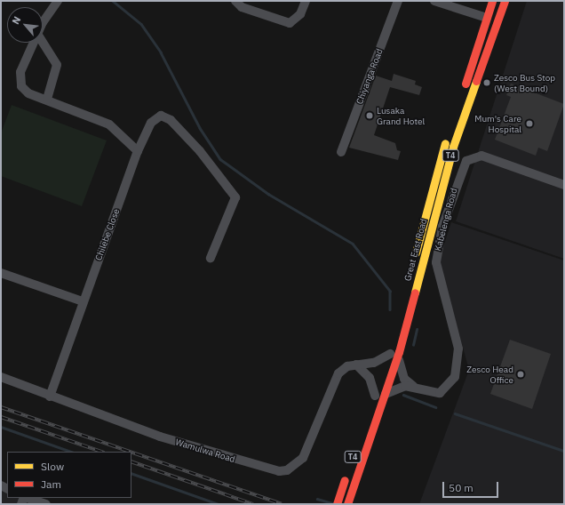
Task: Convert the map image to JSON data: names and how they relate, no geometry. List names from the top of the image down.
{
  "streets": {
    "main road": ["T4", "Great East Road"],
    "street": [
      "Chiyanga Road",
      "Kabelenga Road",
      "Chilebe Close",
      "Wamulwa Road"
    ]
  },
  "crossings": [
    ["Kabelenga Road", "Great East Road"],
    ["Chilebe Close", "Wamulwa Road"],
    ["Great East Road", "Wamulwa Road"]
  ],
  "places": [
    "Zesco Bus Stop (West Bound)",
    "Lusaka Grand Hotel",
    "Mum's Care Hospital",
    "Zesco Head Office"
  ],
  "legend": ["Slow", "Jam"],
  "scale_bar": "50 m",
  "north": "top left"
}
